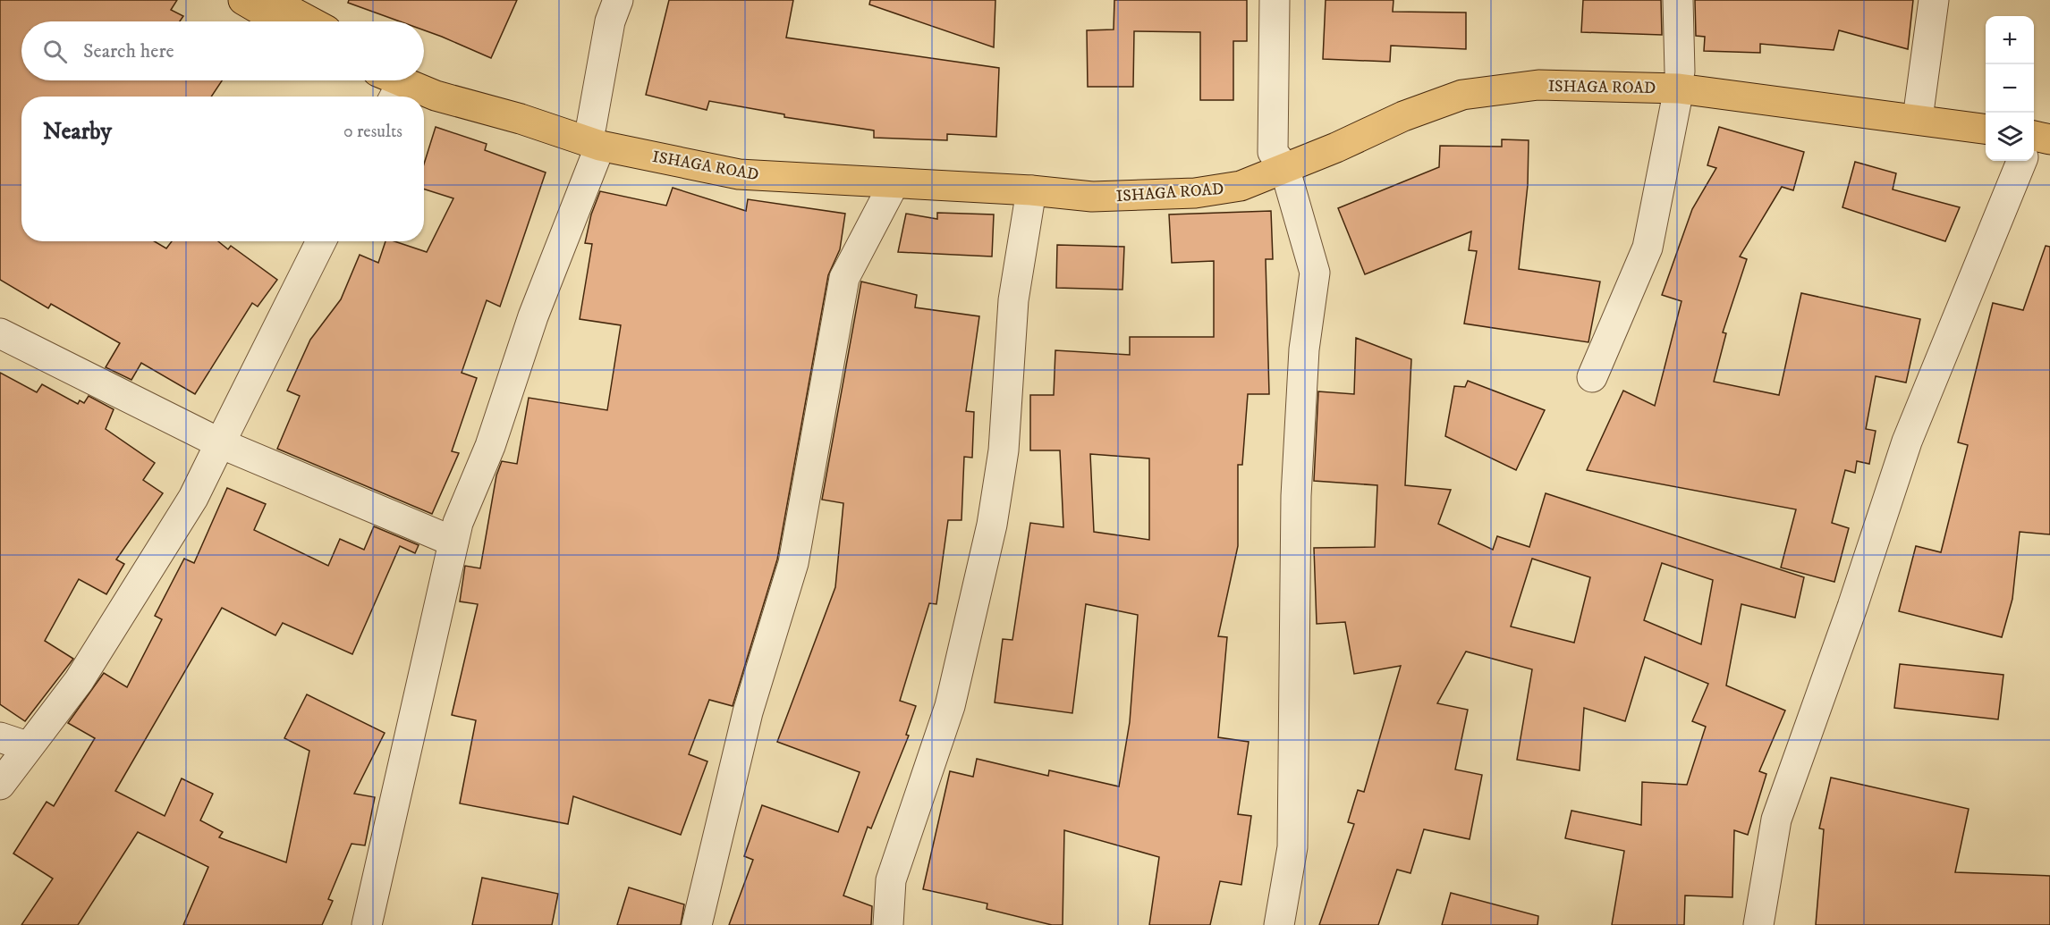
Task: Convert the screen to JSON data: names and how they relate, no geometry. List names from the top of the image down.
{
  "streets": {
    "main road": ["ISHAGA ROAD"]
  },
  "page": {
    "map_buttons": ["+", "−"],
    "search": "Search here",
    "heading": ["Nearby", "0 results"]
  }
}
